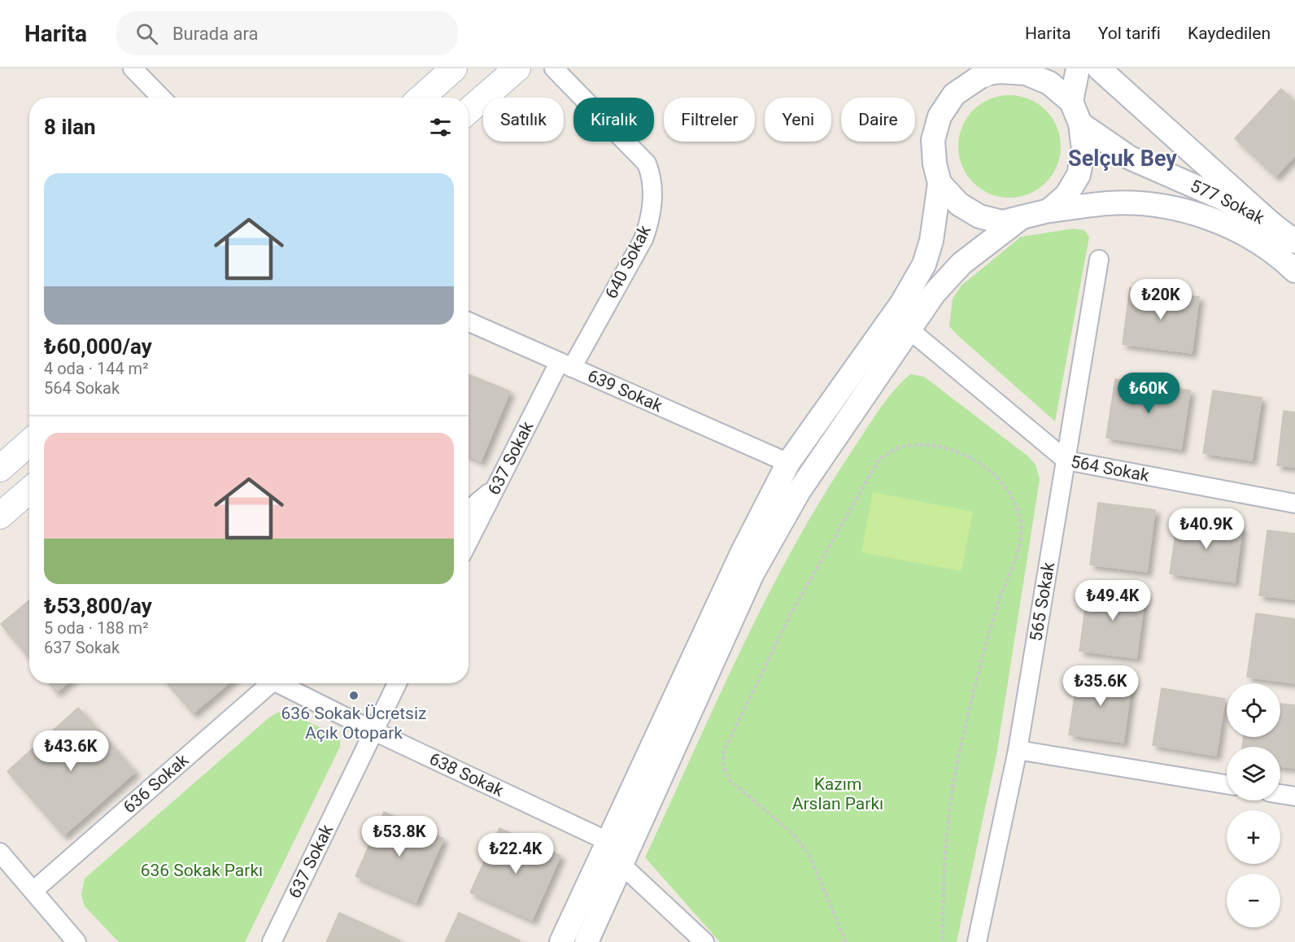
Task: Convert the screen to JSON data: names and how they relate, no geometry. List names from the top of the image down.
{
  "streets": {
    "street": [
      "577 Sokak",
      "640 Sokak",
      "639 Sokak",
      "637 Sokak",
      "564 Sokak",
      "565 Sokak",
      "638 Sokak",
      "636 Sokak"
    ]
  },
  "crossings": [
    ["640 Sokak", "639 Sokak"],
    ["640 Sokak", "637 Sokak"],
    ["639 Sokak", "637 Sokak"],
    ["637 Sokak", "638 Sokak"],
    ["564 Sokak", "565 Sokak"]
  ],
  "districts": ["Selçuk Bey"],
  "parks": ["Kazım Arslan Parkı", "636 Sokak Parkı"],
  "places": ["636 Sokak Ücretsiz Açık Otopark"],
  "page": {
    "header": "Harita",
    "search": "Burada ara",
    "nav": ["Harita", "Yol tarifi", "Kaydedilen"],
    "chip": [
      "Satılık",
      "Kiralık",
      "Filtreler",
      "Yeni",
      "Daire"
    ],
    "heading": "8 ilan",
    "list": [
      {
        "name": "₺60,000/ay",
        "note": "4 oda · 144 m² · 564 Sokak"
      },
      {
        "name": "₺53,800/ay",
        "note": "5 oda · 188 m² · 637 Sokak"
      }
    ],
    "price": [
      "₺20K",
      "₺60K",
      "₺40.9K",
      "₺49.4K",
      "₺35.6K",
      "₺43.6K",
      "₺53.8K",
      "₺22.4K"
    ],
    "map_buttons": ["+", "−"]
  }
}
